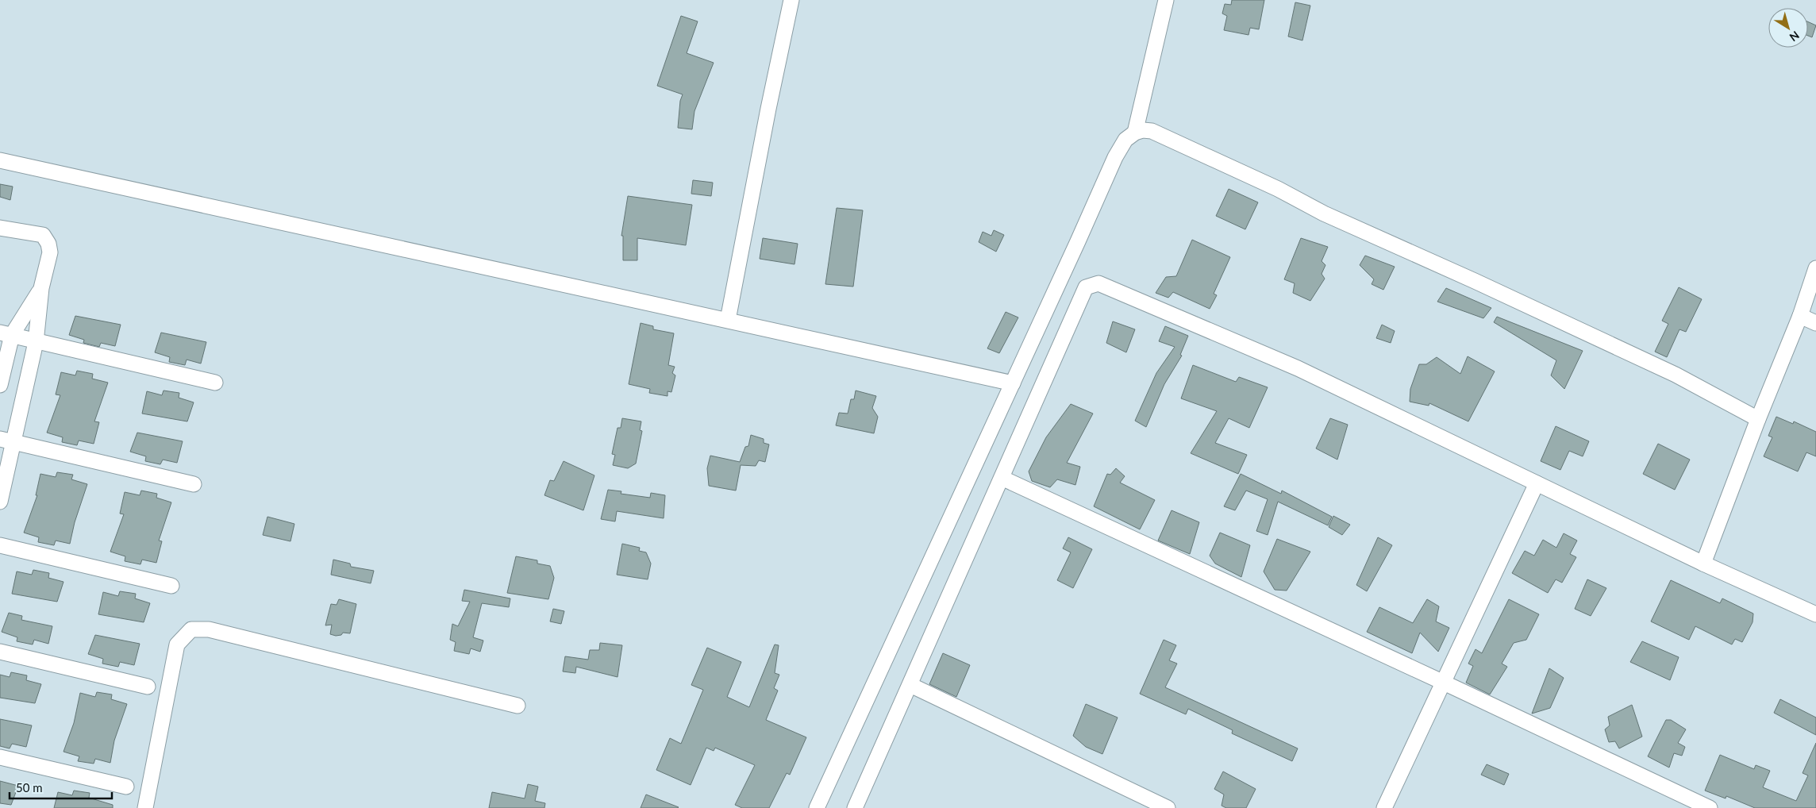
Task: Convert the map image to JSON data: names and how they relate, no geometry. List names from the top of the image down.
{
  "scale_bar": "50 m",
  "north": "bottom right"
}
